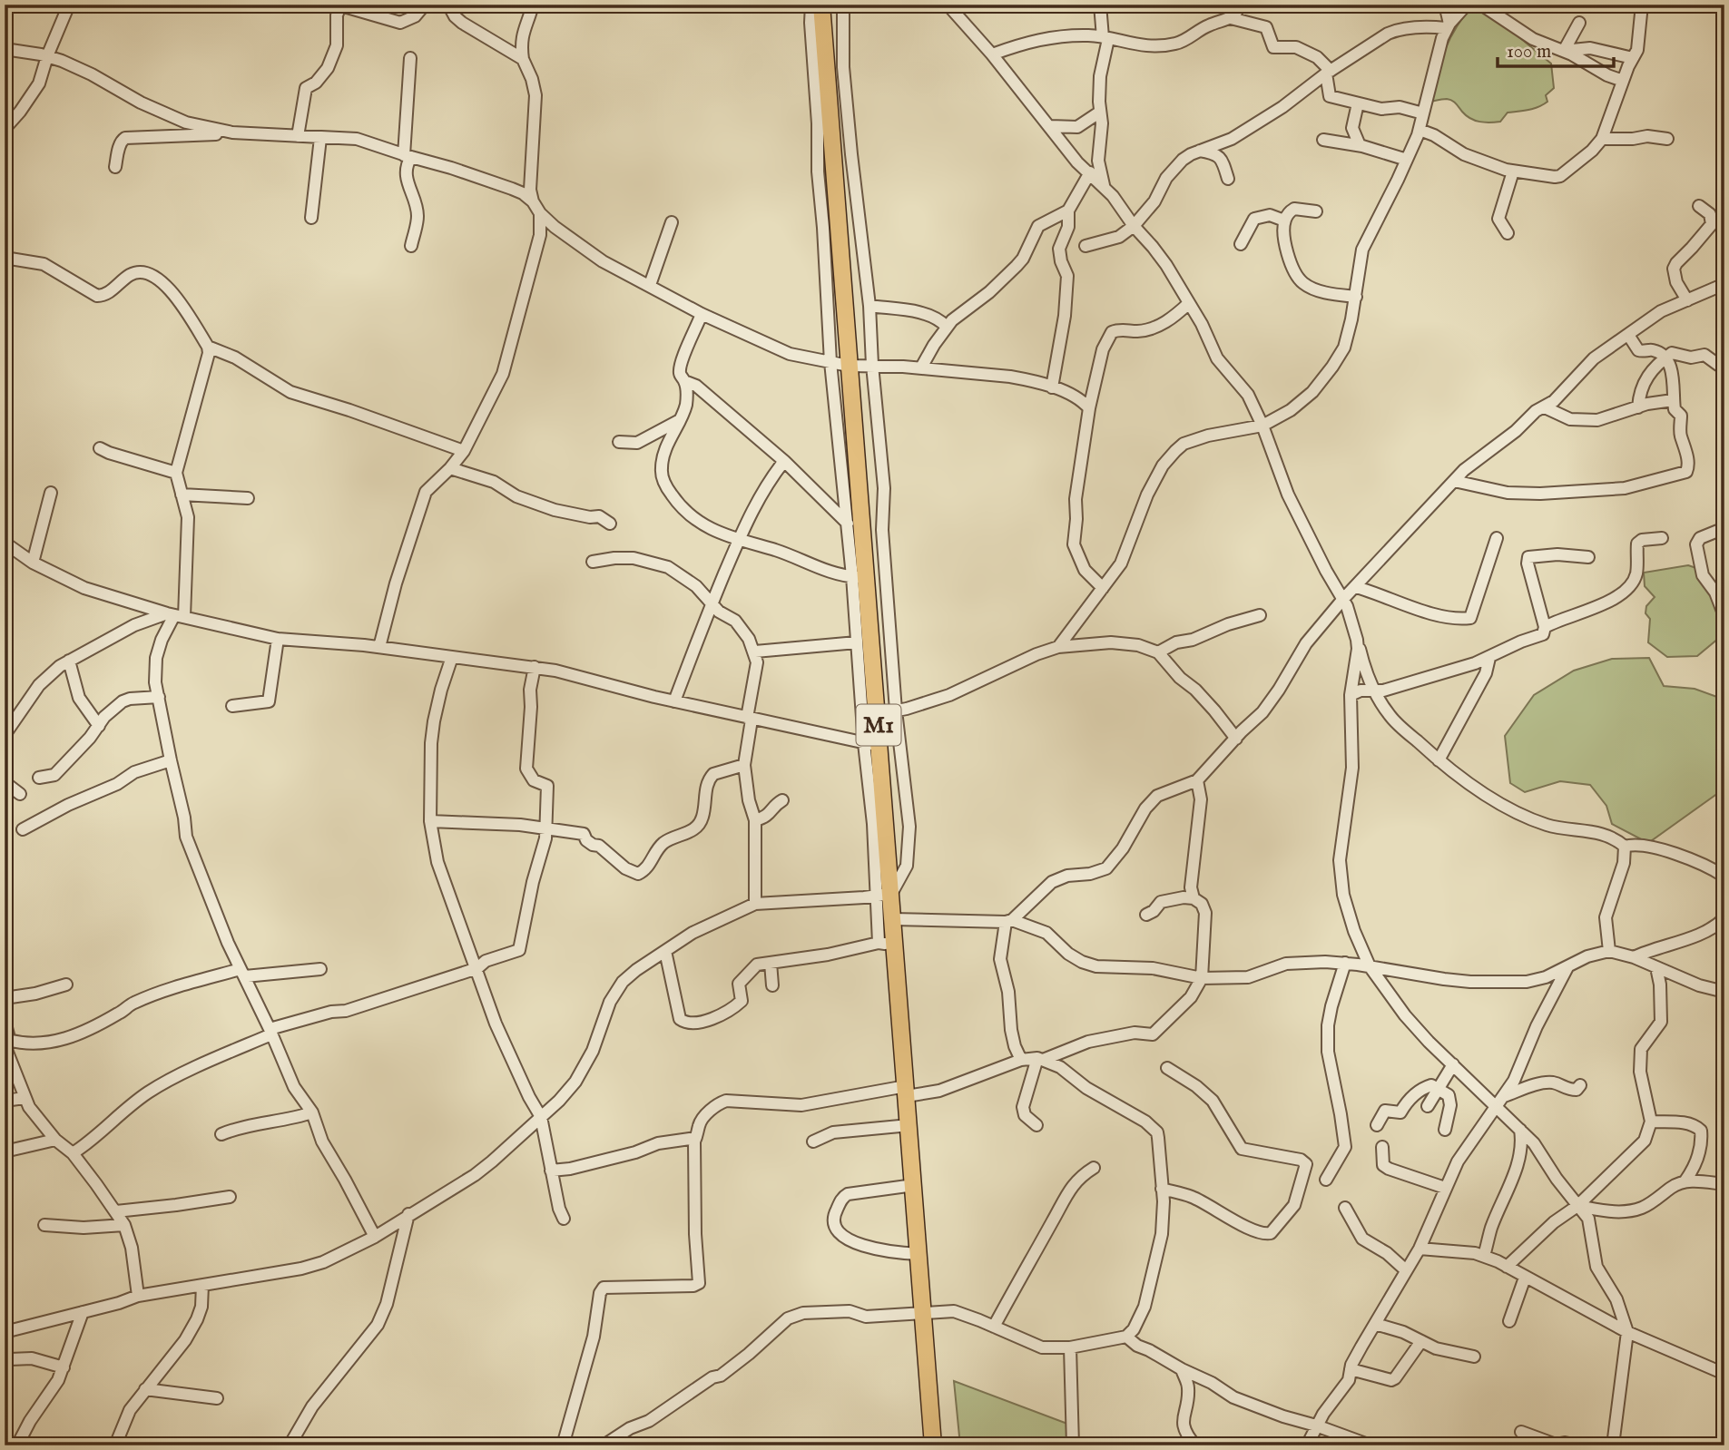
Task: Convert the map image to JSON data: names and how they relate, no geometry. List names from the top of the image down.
{
  "streets": {
    "highway": ["M1"]
  },
  "scale_bar": "100 m"
}
